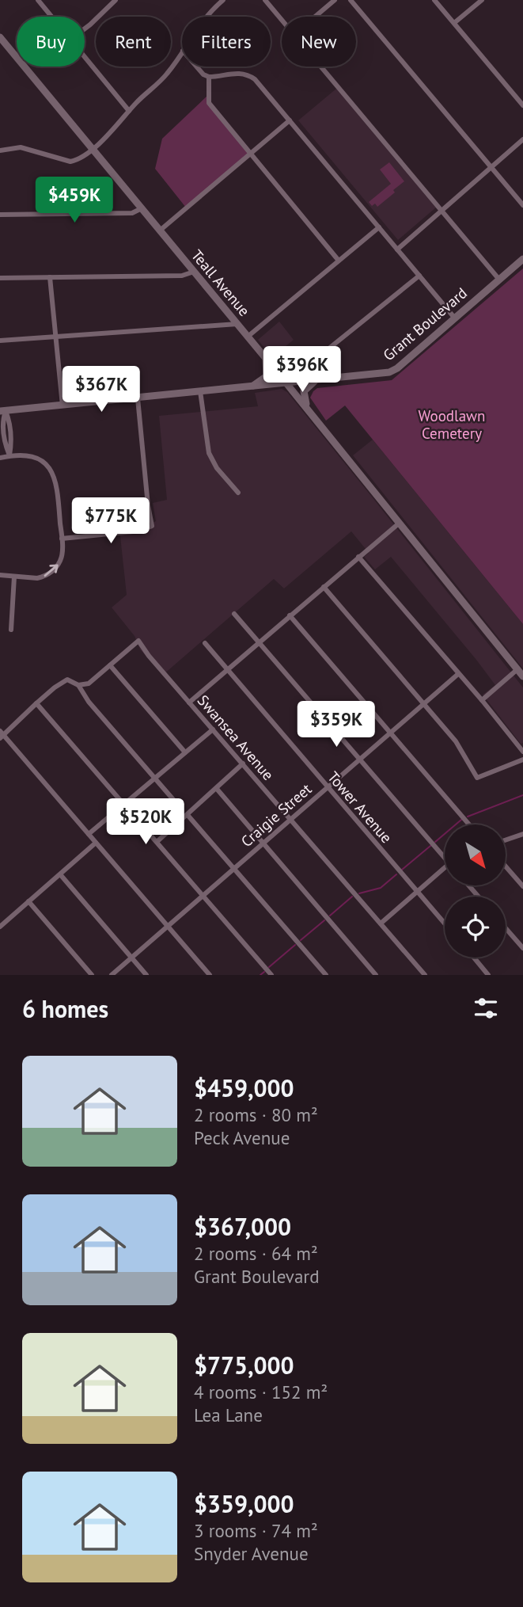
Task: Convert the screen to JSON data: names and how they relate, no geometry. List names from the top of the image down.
{
  "streets": {
    "street": [
      "Teall Avenue",
      "Grant Boulevard",
      "Swansea Avenue",
      "Tower Avenue",
      "Craigie Street"
    ]
  },
  "crossings": [
    ["Teall Avenue", "Grant Boulevard"],
    ["Swansea Avenue", "Craigie Street"],
    ["Tower Avenue", "Craigie Street"]
  ],
  "parks": ["Woodlawn Cemetery"],
  "north": "bottom right",
  "page": {
    "chip": [
      "Buy",
      "Rent",
      "Filters",
      "New"
    ],
    "price": [
      "$459K",
      "$396K",
      "$367K",
      "$775K",
      "$359K",
      "$520K"
    ],
    "heading": "6 homes",
    "list": [
      {
        "name": "$459,000",
        "note": "2 rooms · 80 m² · Peck Avenue"
      },
      {
        "name": "$367,000",
        "note": "2 rooms · 64 m² · Grant Boulevard"
      },
      {
        "name": "$775,000",
        "note": "4 rooms · 152 m² · Lea Lane"
      },
      {
        "name": "$359,000",
        "note": "3 rooms · 74 m² · Snyder Avenue"
      }
    ]
  }
}
